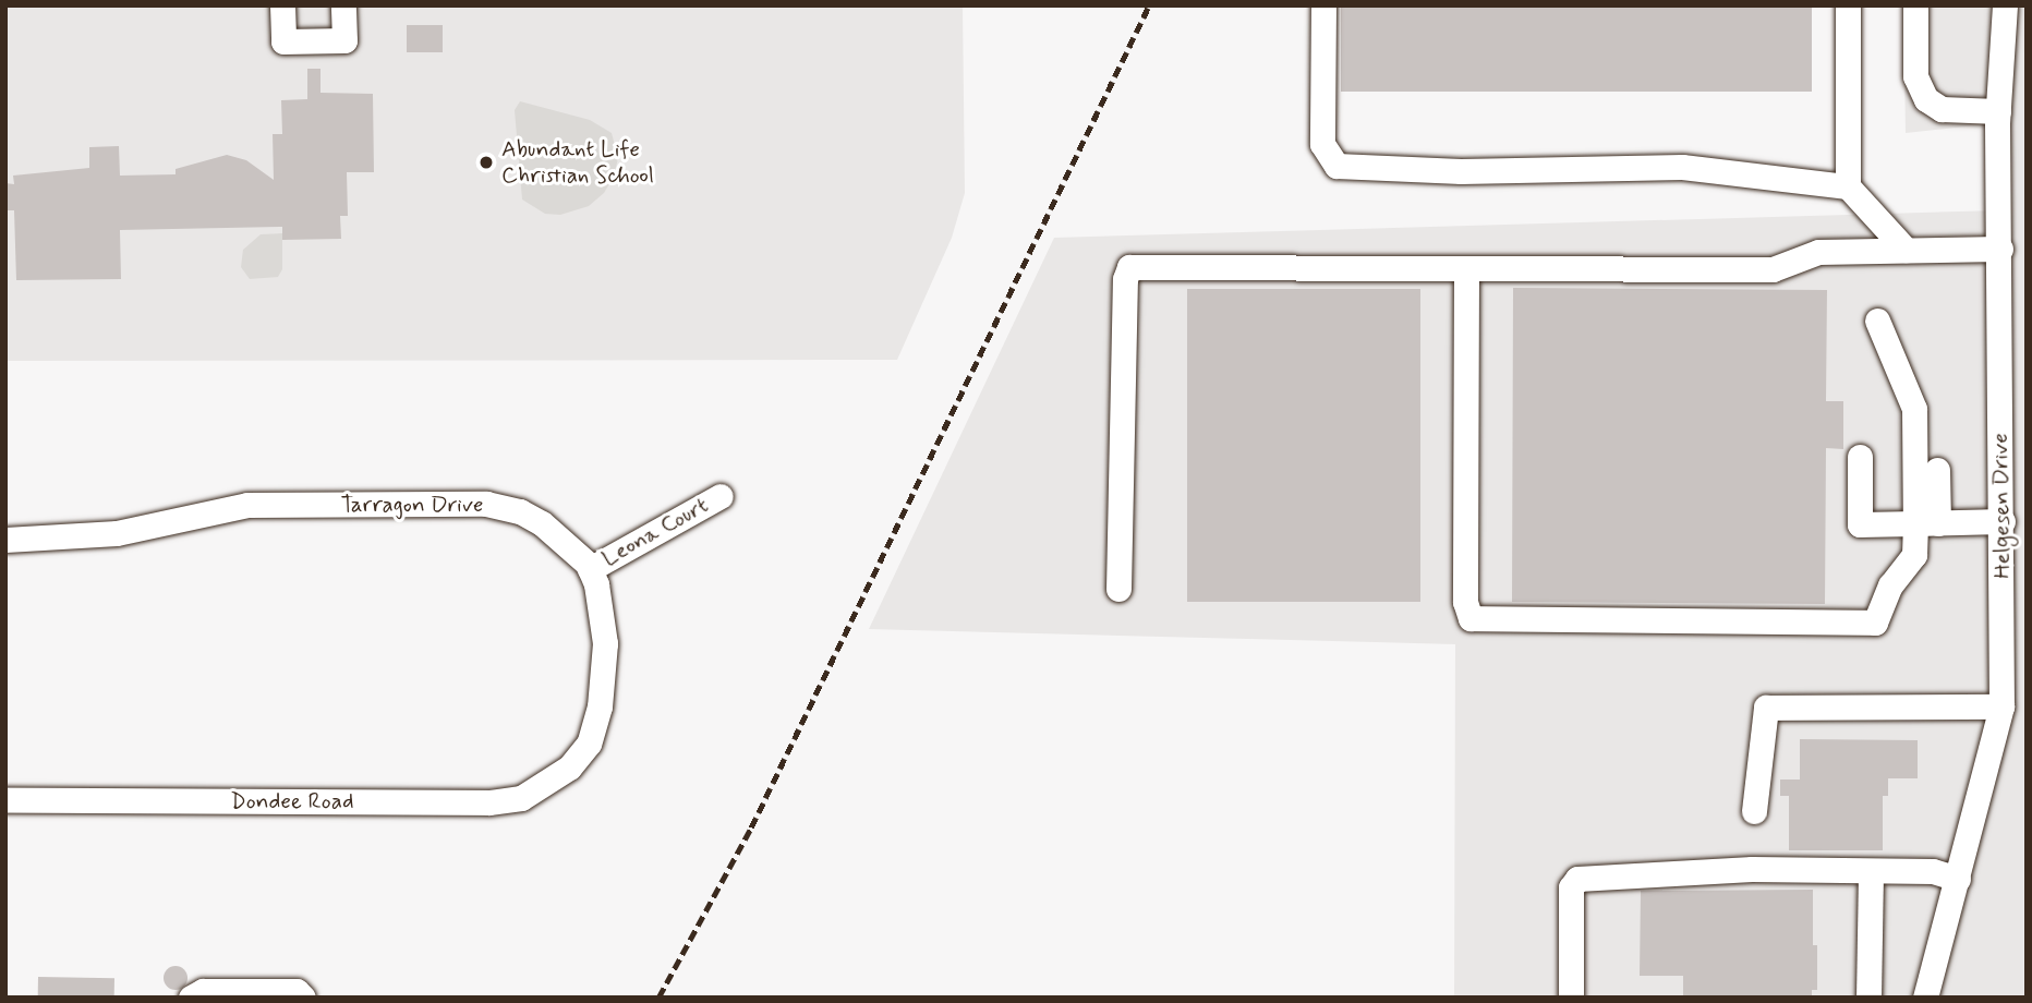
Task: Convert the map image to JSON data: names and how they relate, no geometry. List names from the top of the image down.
{
  "streets": {
    "street": [
      "Tarragon Drive",
      "Helgesen Drive",
      "Leona Court",
      "Dondee Road"
    ]
  },
  "crossings": [
    ["Tarragon Drive", "Leona Court"],
    ["Tarragon Drive", "Dondee Road"]
  ],
  "places": ["Abundant Life Christian School"]
}
